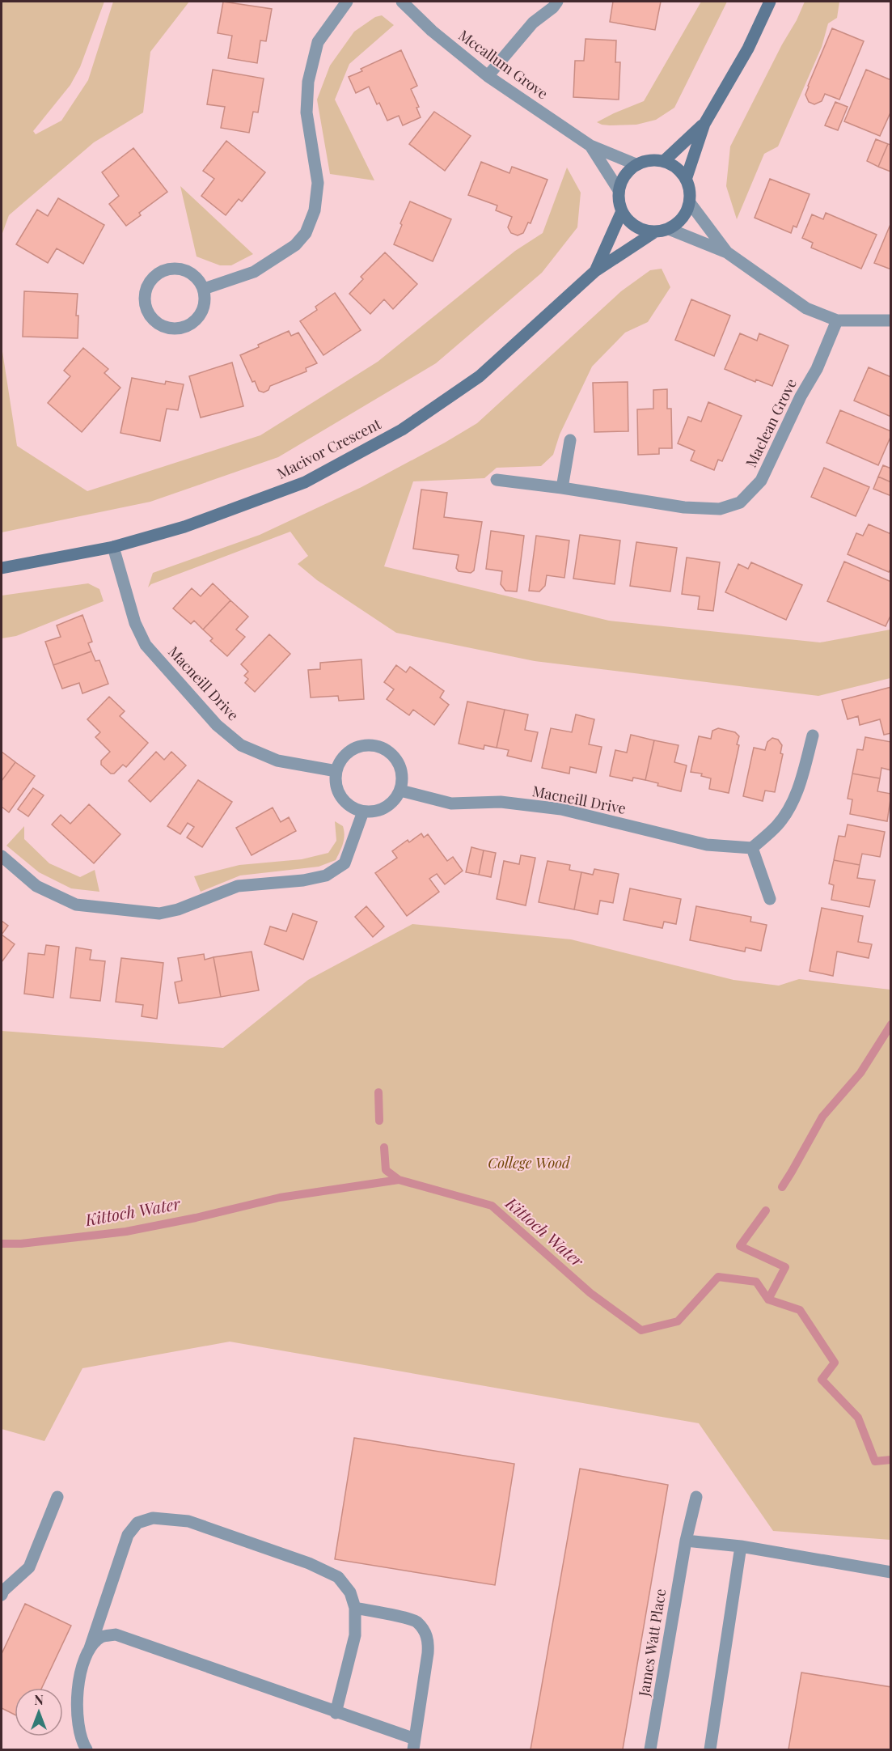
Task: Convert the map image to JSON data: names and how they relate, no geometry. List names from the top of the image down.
{
  "streets": {
    "street": [
      "Mccallum Grove",
      "Maclean Grove",
      "Macivor Crescent",
      "Macneill Drive",
      "James Watt Place"
    ]
  },
  "crossings": [
    ["Mccallum Grove", "Macivor Crescent"],
    ["Macivor Crescent", "Macneill Drive"]
  ],
  "water": ["Kittoch Water"],
  "parks": ["College Wood"],
  "north": "top"
}
